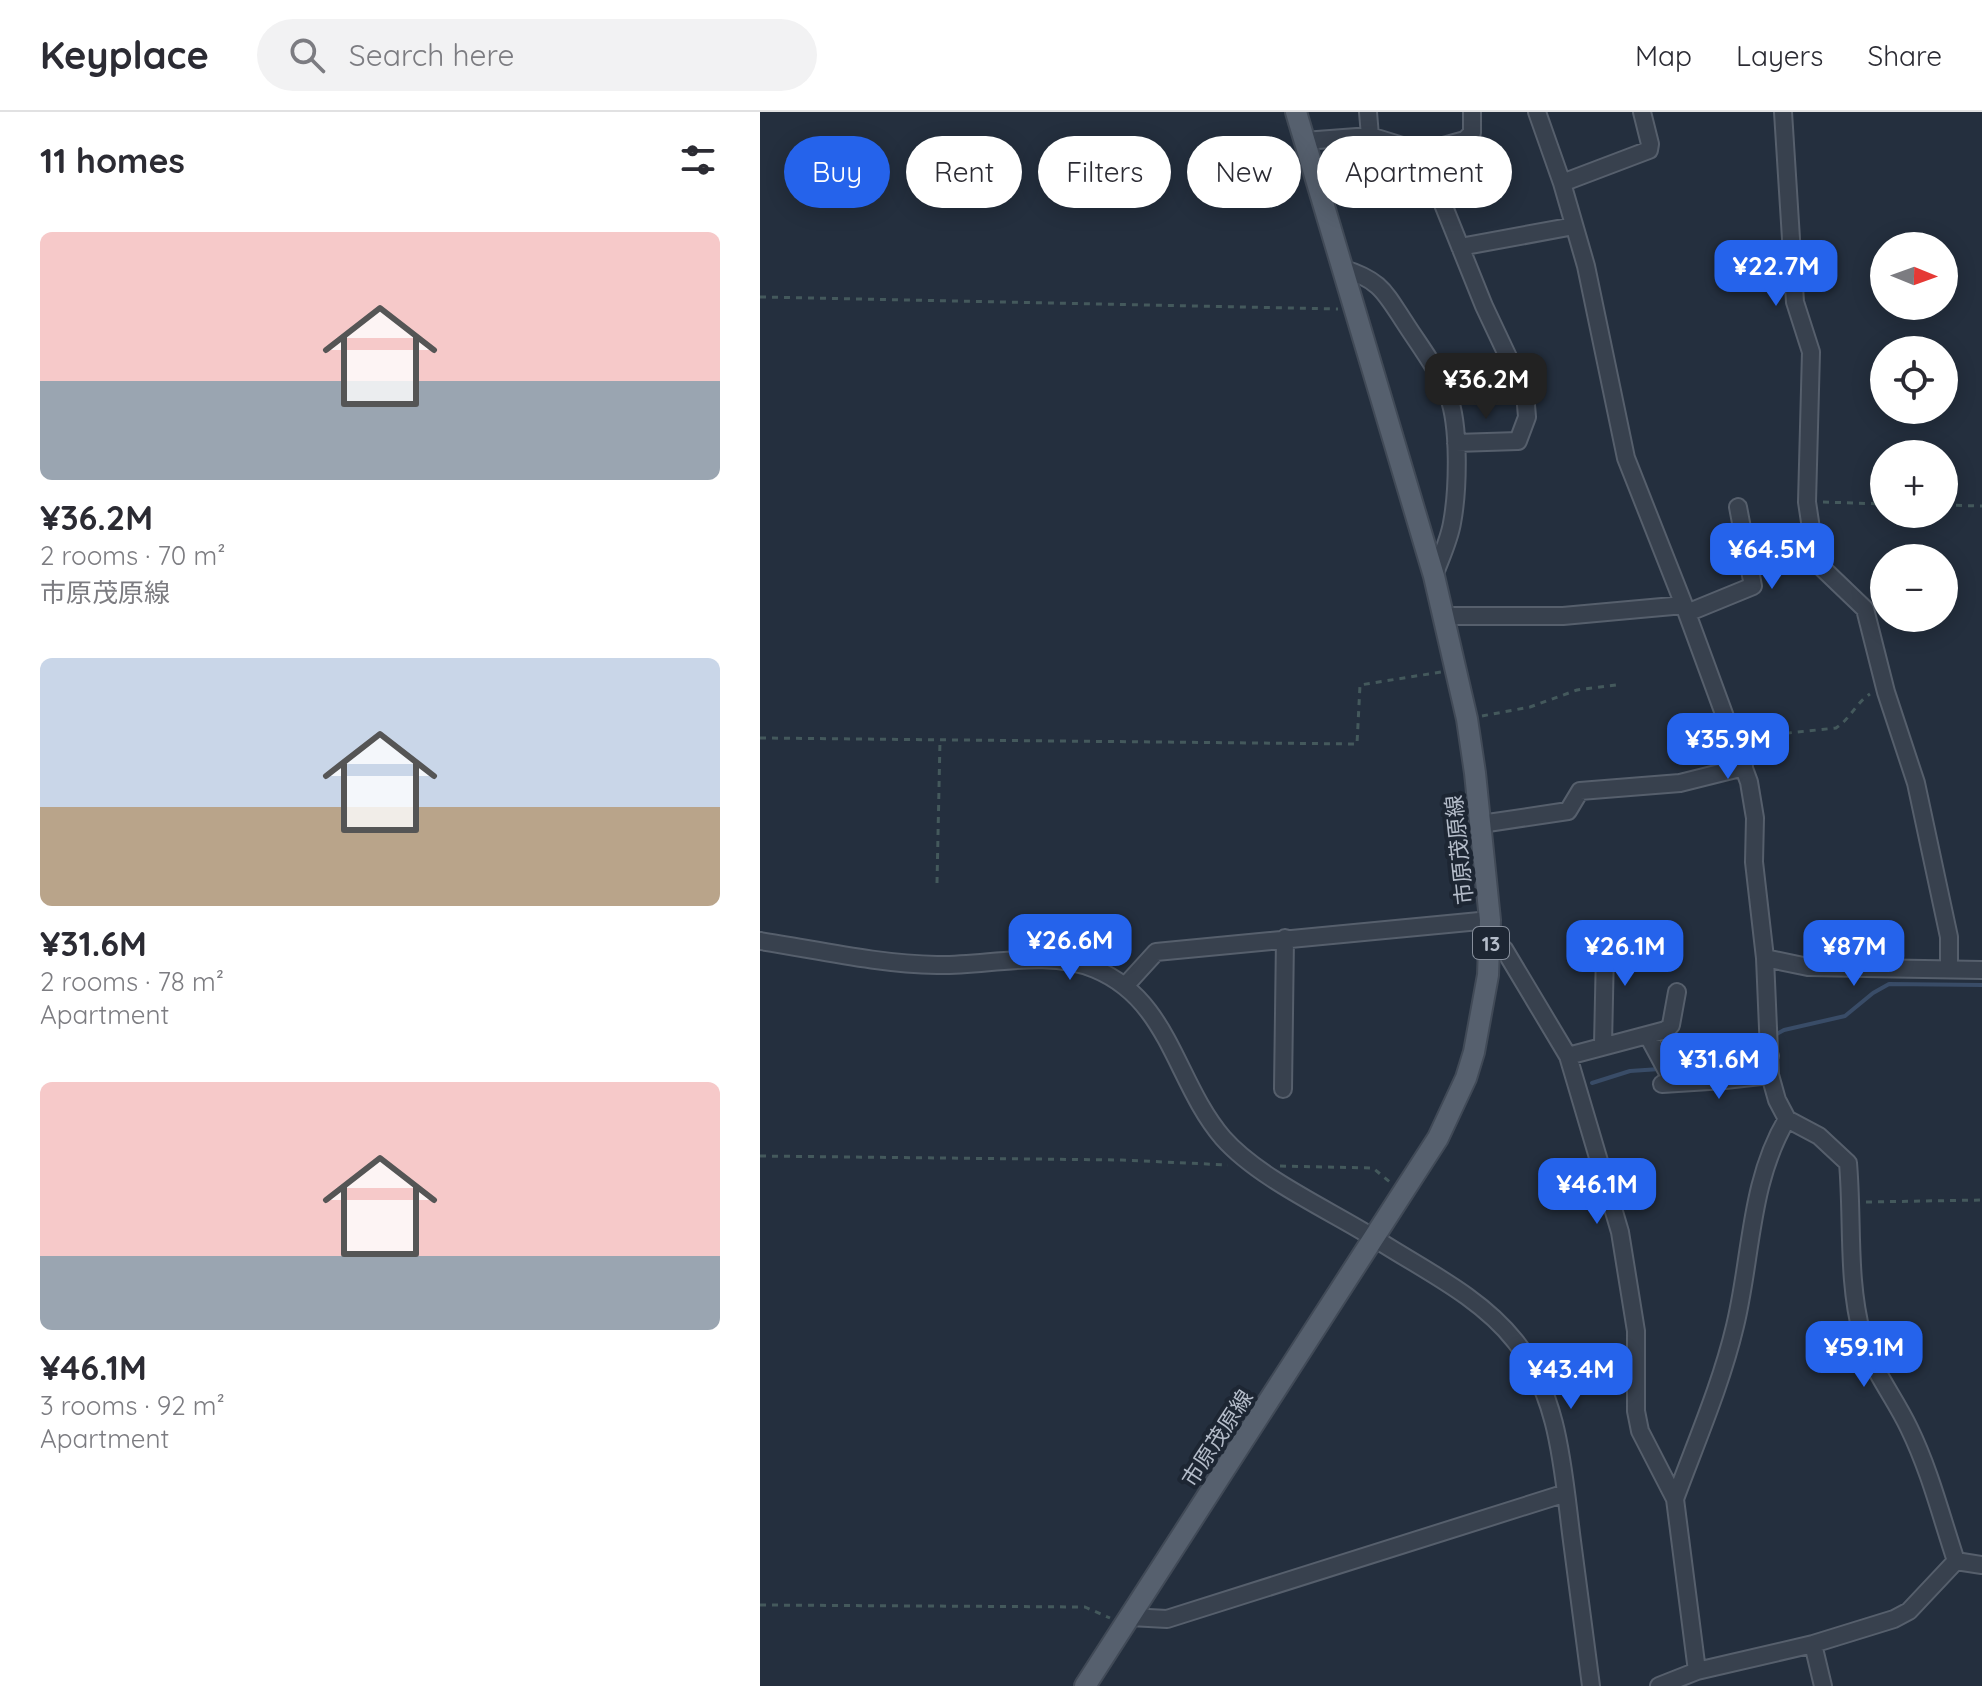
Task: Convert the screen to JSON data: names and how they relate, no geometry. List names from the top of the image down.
{
  "streets": {
    "main road": ["市原茂原線", "13"]
  },
  "north": "right",
  "page": {
    "header": "Keyplace",
    "search": "Search here",
    "nav": ["Map", "Layers", "Share"],
    "heading": "11 homes",
    "chip": [
      "Buy",
      "Rent",
      "Filters",
      "New",
      "Apartment"
    ],
    "list": [
      {
        "name": "¥36.2M",
        "note": "2 rooms · 70 m² · 市原茂原線"
      },
      {
        "name": "¥31.6M",
        "note": "2 rooms · 78 m² · Apartment"
      },
      {
        "name": "¥46.1M",
        "note": "3 rooms · 92 m² · Apartment"
      }
    ],
    "map_buttons": ["+", "−"],
    "price": [
      "¥22.7M",
      "¥36.2M",
      "¥64.5M",
      "¥35.9M",
      "¥26.6M",
      "¥26.1M",
      "¥87M",
      "¥31.6M",
      "¥46.1M",
      "¥59.1M",
      "¥43.4M"
    ]
  }
}
